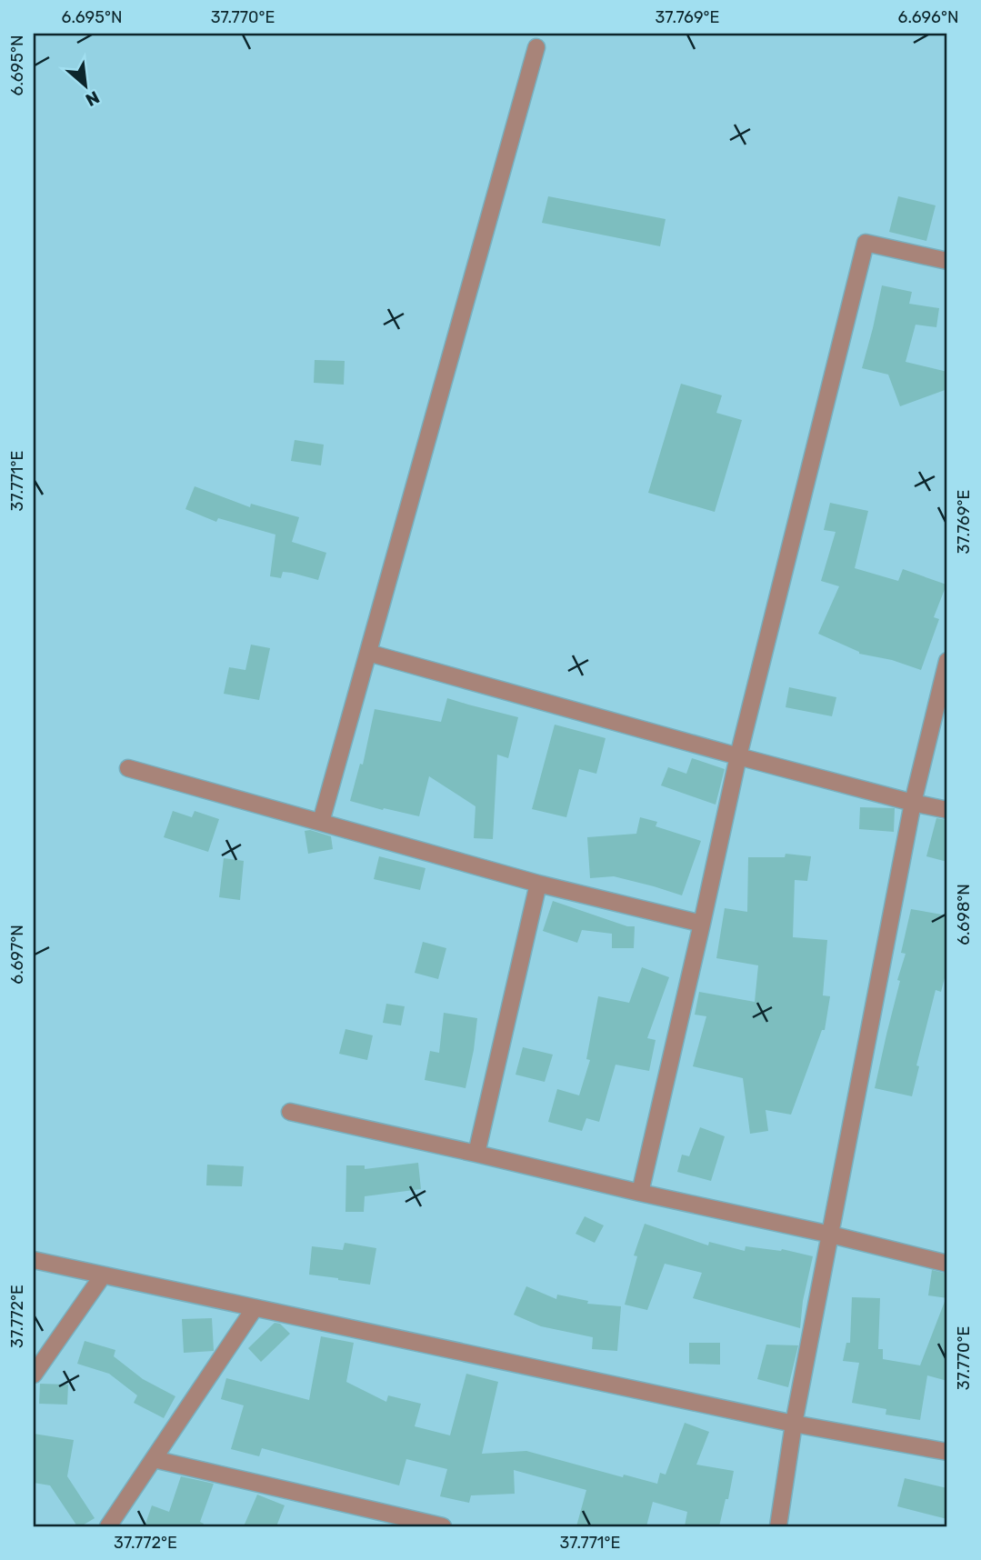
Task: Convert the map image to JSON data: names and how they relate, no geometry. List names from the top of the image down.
{
  "north": "bottom right",
  "coordinates": [
    "6.695°N",
    "37.770°E",
    "37.769°E",
    "6.696°N",
    "37.771°E",
    "6.698°N",
    "6.697°N",
    "37.772°E"
  ]
}
